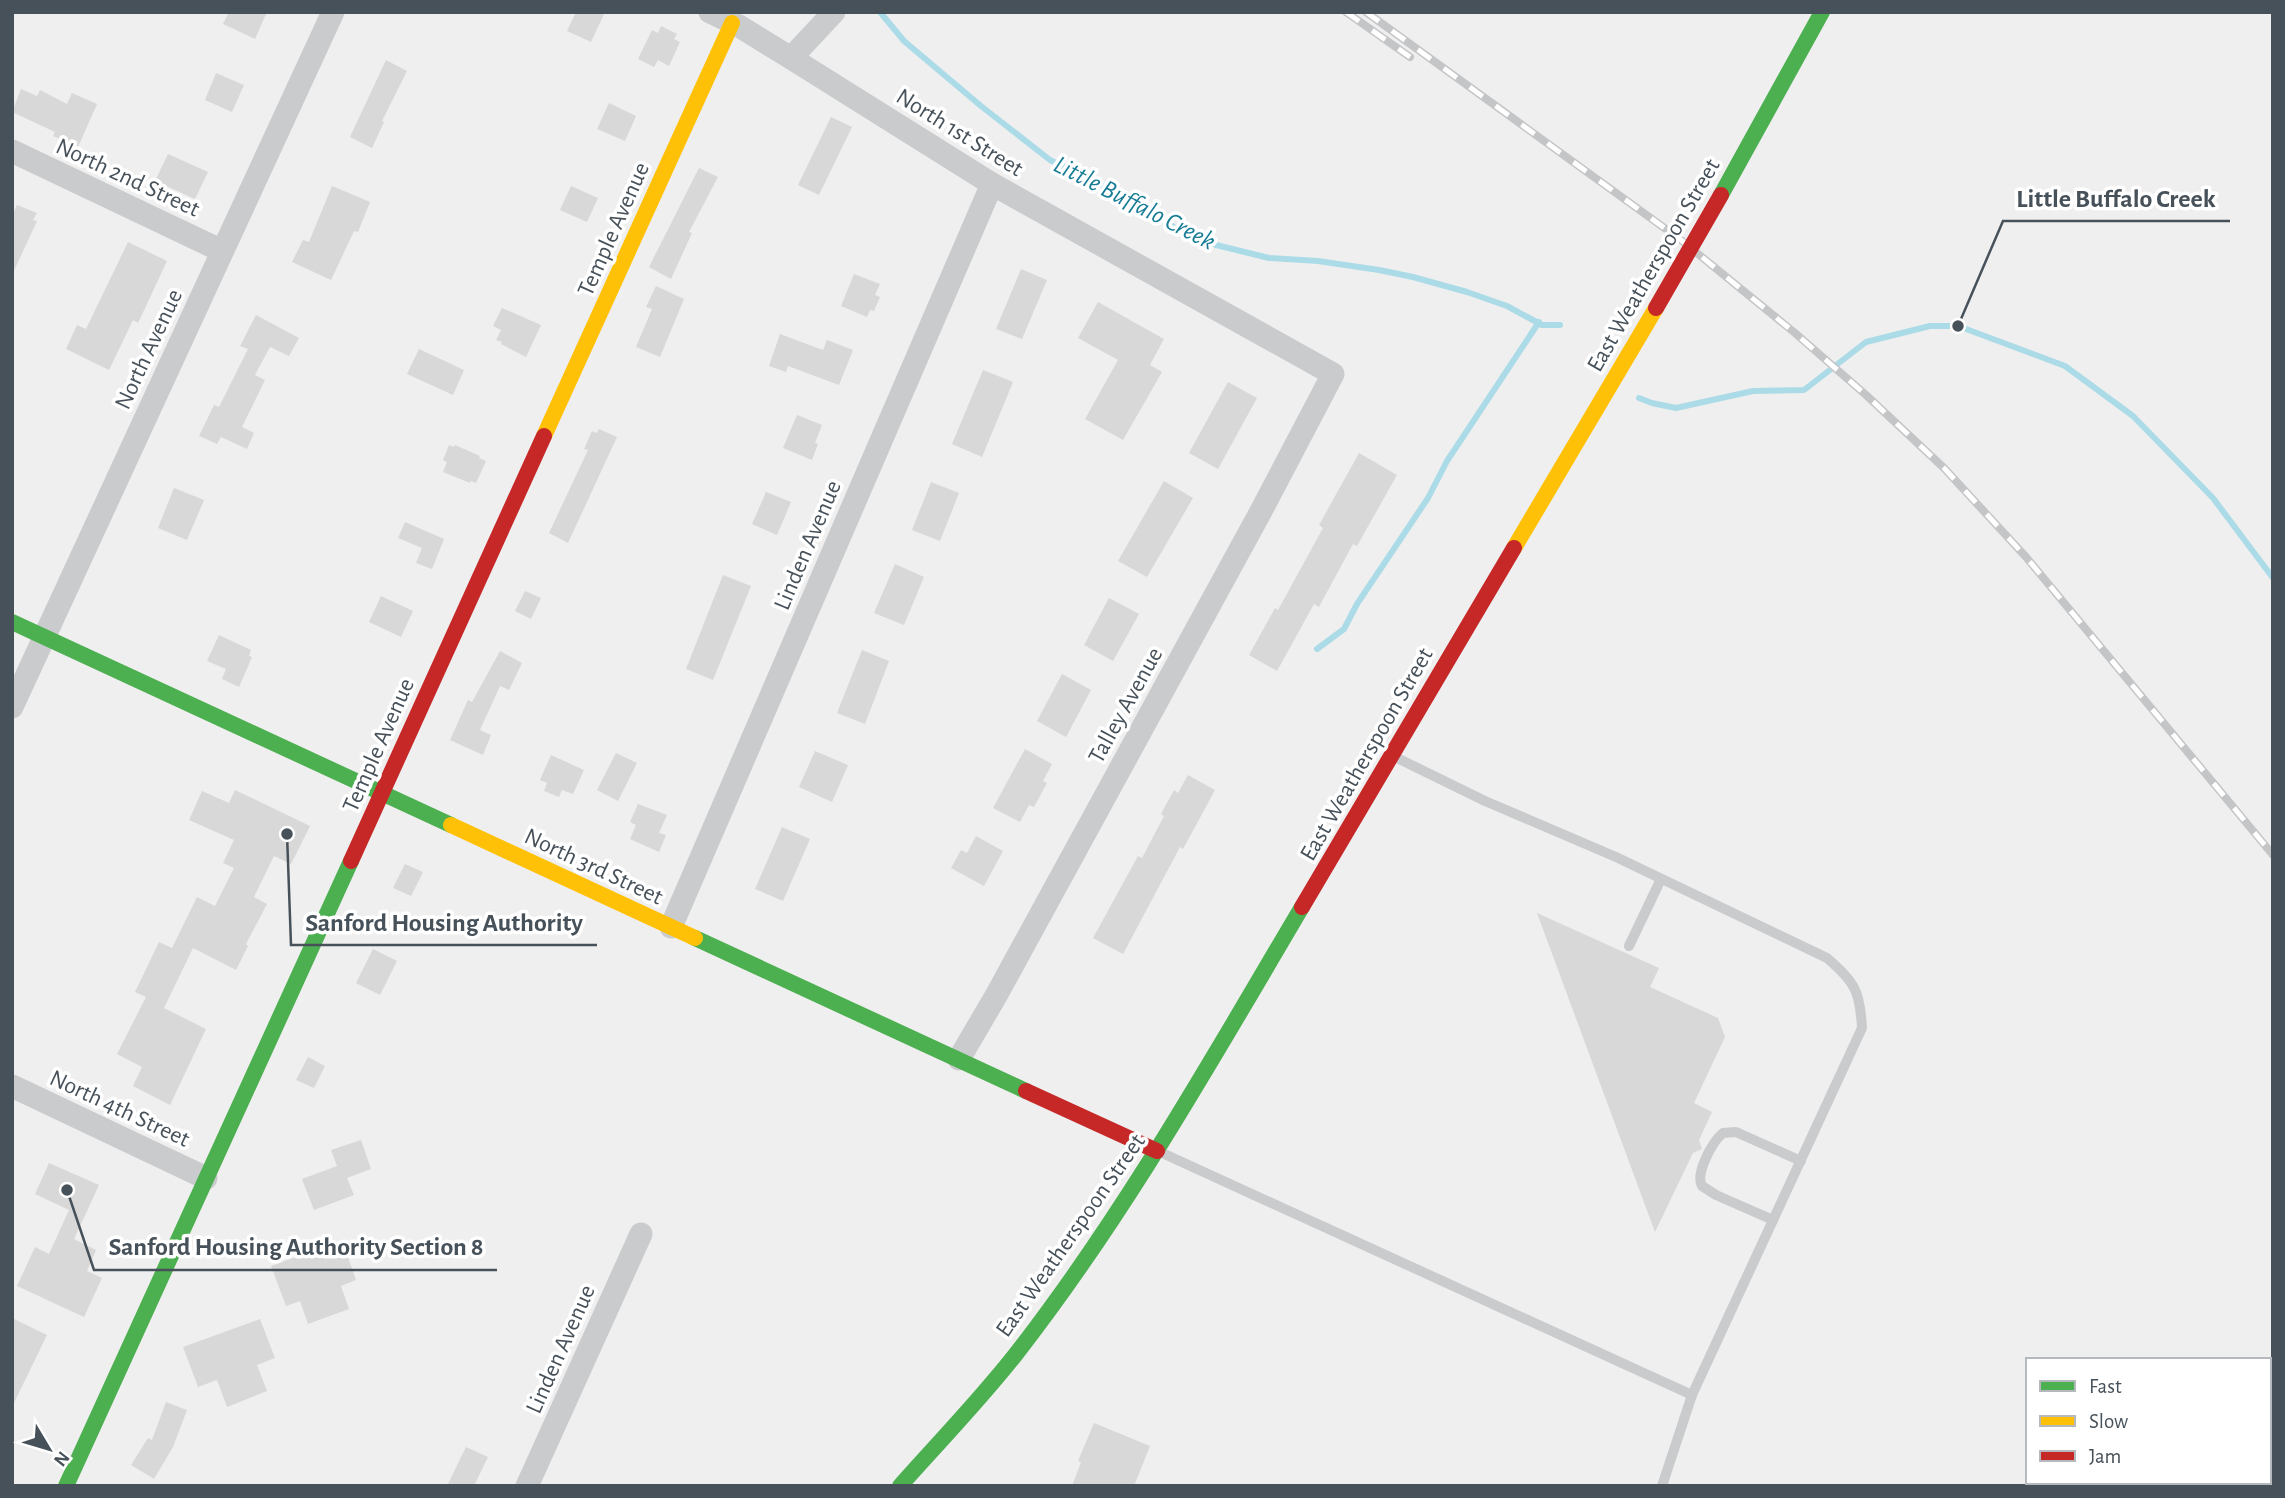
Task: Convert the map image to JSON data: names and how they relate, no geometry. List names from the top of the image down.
{
  "streets": {
    "street": [
      "North 1st Street",
      "North 2nd Street",
      "Temple Avenue",
      "East Weatherspoon Street",
      "North Avenue",
      "Linden Avenue",
      "Talley Avenue",
      "North 3rd Street",
      "North 4th Street"
    ]
  },
  "crossings": [
    ["North 1st Street", "Temple Avenue"],
    ["North 1st Street", "Linden Avenue"],
    ["North 1st Street", "Talley Avenue"],
    ["North 2nd Street", "North Avenue"],
    ["Temple Avenue", "North 3rd Street"],
    ["Temple Avenue", "North 4th Street"],
    ["East Weatherspoon Street", "North 3rd Street"],
    ["North Avenue", "North 3rd Street"],
    ["Linden Avenue", "North 3rd Street"],
    ["Talley Avenue", "North 3rd Street"]
  ],
  "water": ["Little Buffalo Creek"],
  "places": ["Little Buffalo Creek", "Sanford Housing Authority", "Sanford Housing Authority Section 8"],
  "legend": ["Fast", "Slow", "Jam"],
  "north": "bottom right"
}
